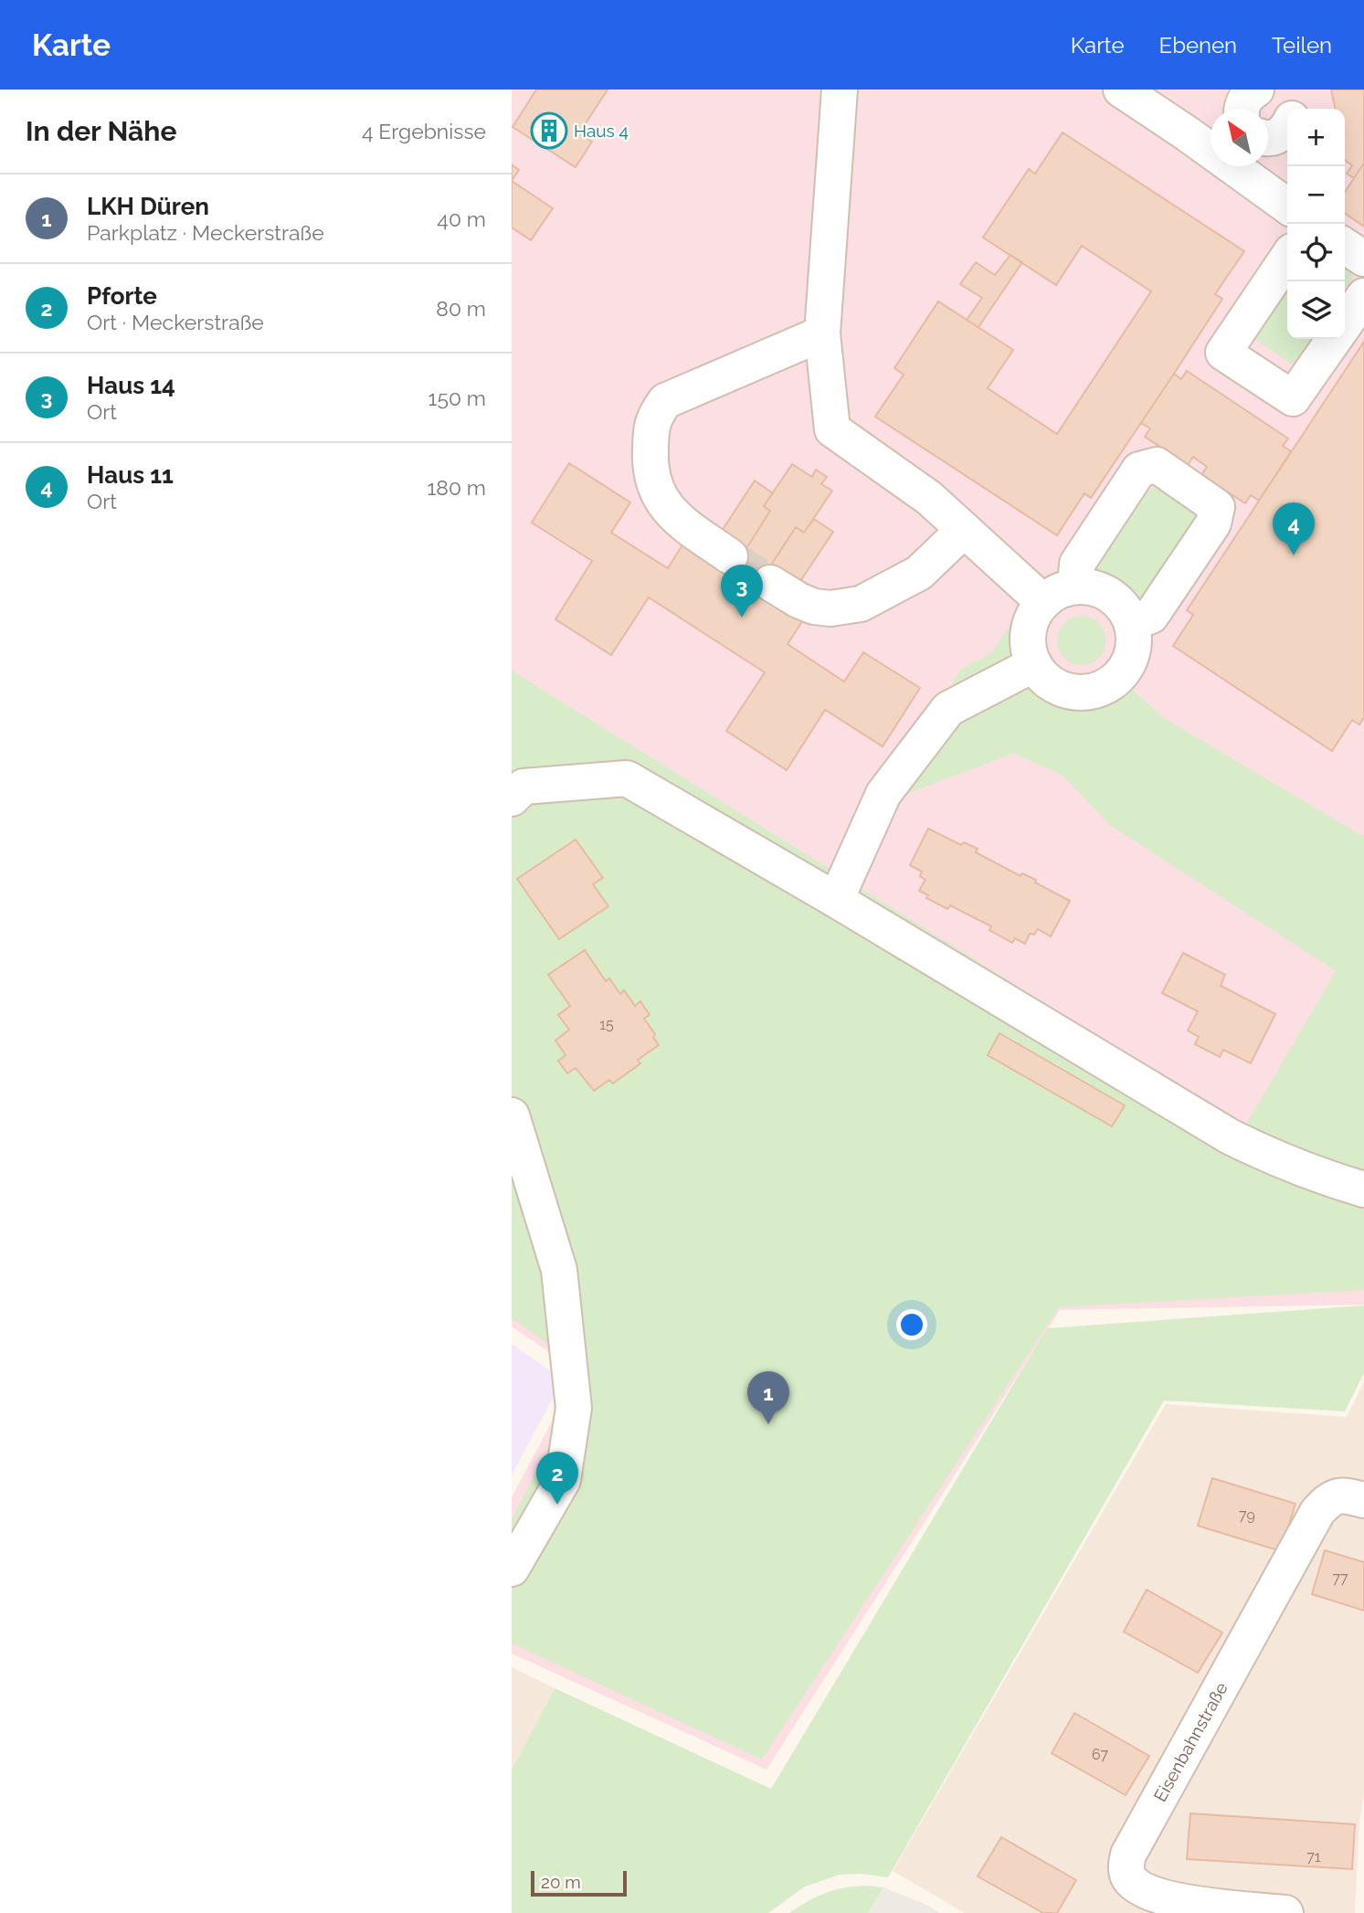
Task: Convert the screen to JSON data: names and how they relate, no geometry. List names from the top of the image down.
{
  "streets": {
    "street": ["Eisenbahnstraße"]
  },
  "places": {
    "building": ["Haus 4"]
  },
  "house_numbers": [
    "15",
    "79",
    "77",
    "67",
    "71"
  ],
  "scale_bar": "20 m",
  "north": "top left",
  "page": {
    "header": "Karte",
    "nav": ["Karte", "Ebenen", "Teilen"],
    "heading": ["In der Nähe", "4 Ergebnisse"],
    "map_buttons": ["+", "−"],
    "list": [
      {
        "mark": "1",
        "name": "LKH Düren",
        "note": "Parkplatz · Meckerstraße",
        "value": "40 m"
      },
      {
        "mark": "2",
        "name": "Pforte",
        "note": "Ort · Meckerstraße",
        "value": "80 m"
      },
      {
        "mark": "3",
        "name": "Haus 14",
        "note": "Ort",
        "value": "150 m"
      },
      {
        "mark": "4",
        "name": "Haus 11",
        "note": "Ort",
        "value": "180 m"
      }
    ],
    "pins": [
      "4",
      "3",
      "1",
      "2"
    ],
    "scale": "20 m"
  }
}
